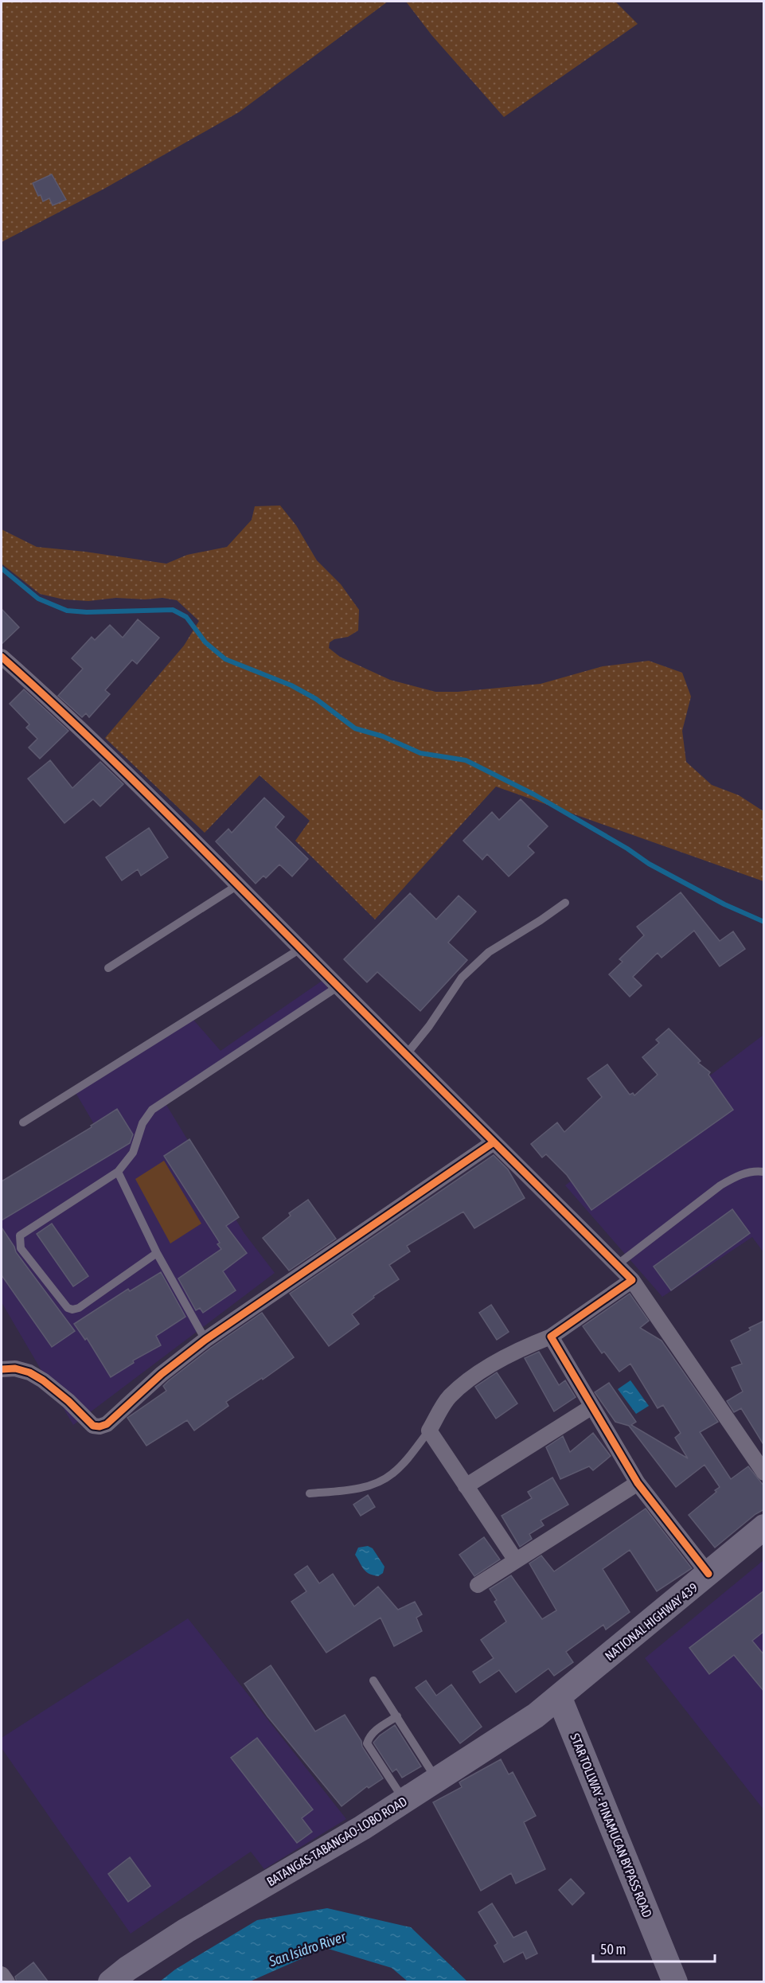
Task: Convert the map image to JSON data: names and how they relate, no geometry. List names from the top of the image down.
{
  "streets": {
    "main road": ["NATIONAL HIGHWAY 439", "STAR TOLLWAY - PINAMUCAN BYPASS ROAD", "BATANGAS-TABANGAO-LOBO ROAD"]
  },
  "crossings": [
    ["NATIONAL HIGHWAY 439", "STAR TOLLWAY - PINAMUCAN BYPASS ROAD"],
    ["NATIONAL HIGHWAY 439", "BATANGAS-TABANGAO-LOBO ROAD"],
    ["STAR TOLLWAY - PINAMUCAN BYPASS ROAD", "BATANGAS-TABANGAO-LOBO ROAD"]
  ],
  "water": ["San Isidro River"],
  "scale_bar": "50 m"
}
